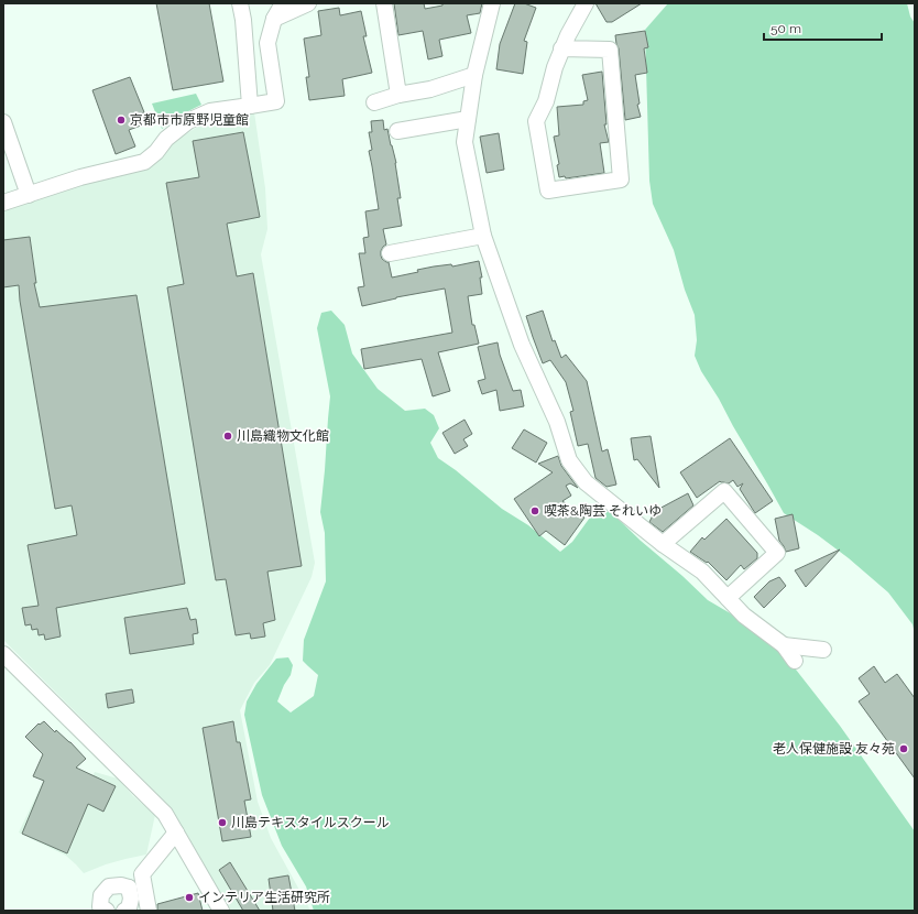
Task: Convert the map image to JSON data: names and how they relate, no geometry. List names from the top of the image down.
{
  "places": [
    "京都市市原野児童館",
    "川島織物文化館",
    "喫茶&陶芸 それいゆ",
    "老人保健施設 友々苑",
    "川島テキスタイルスクール",
    "インテリア生活研究所"
  ],
  "scale_bar": "50 m"
}
